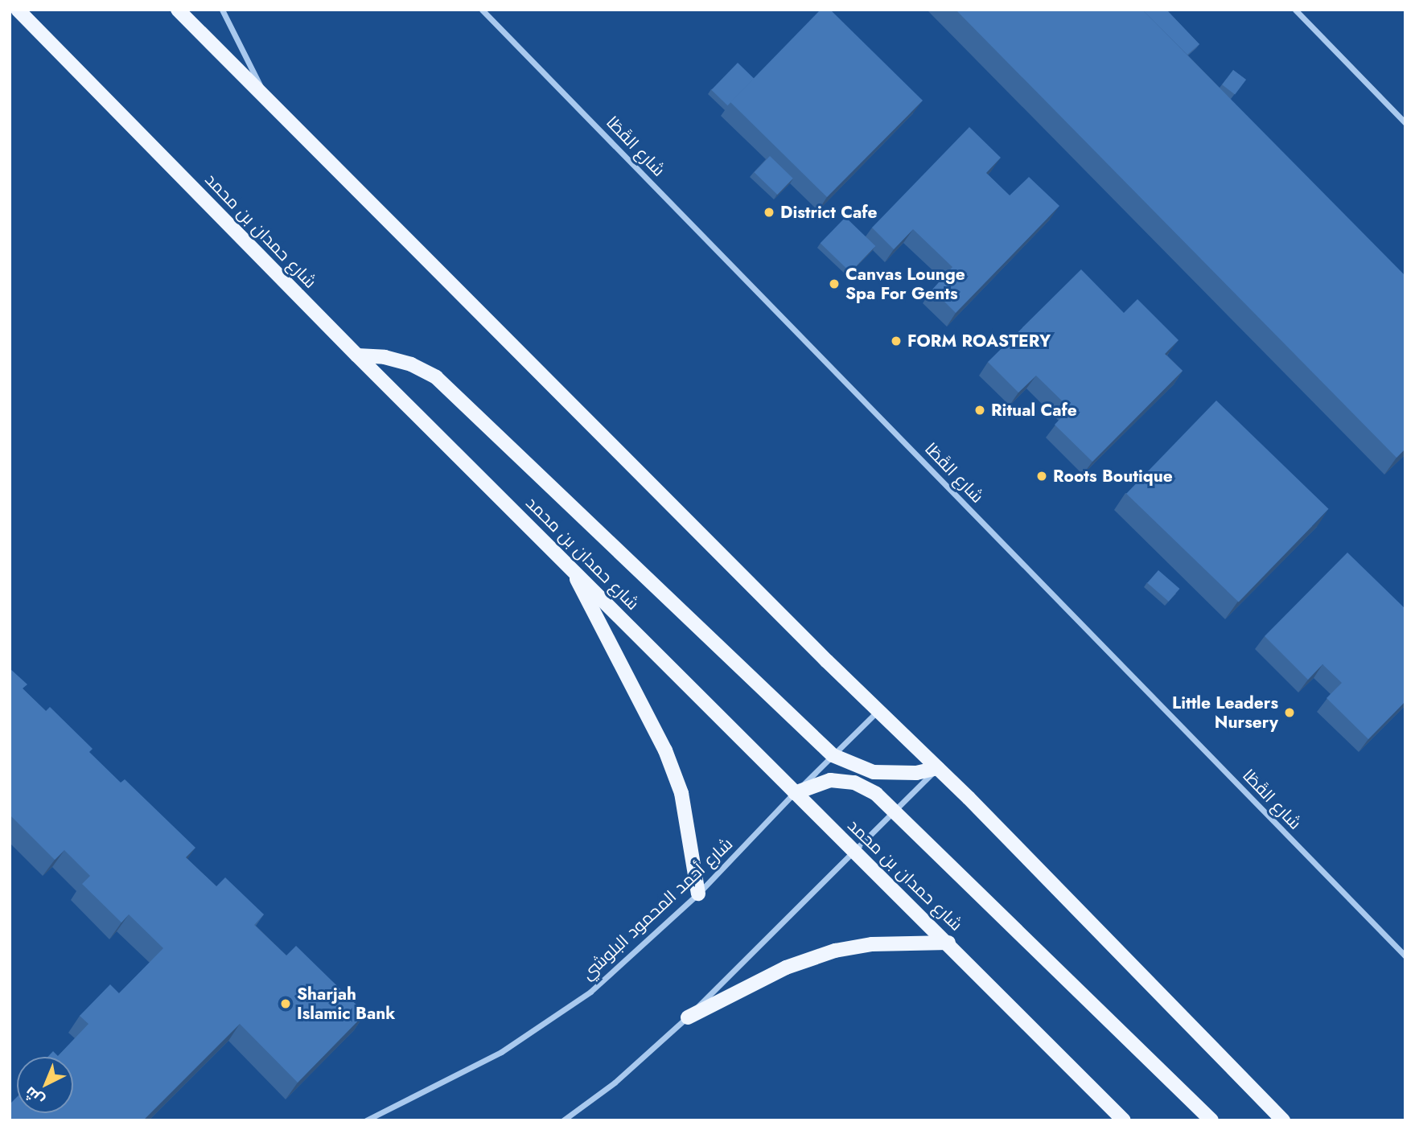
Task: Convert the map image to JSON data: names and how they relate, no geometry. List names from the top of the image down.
{
  "streets": {
    "main road": ["شارع حمدان بن محمد"],
    "street": ["شارع القَطَا", "شارع أحمد المحمود البلوشي"]
  },
  "crossings": [
    ["شارع حمدان بن محمد", "شارع أحمد المحمود البلوشي"]
  ],
  "places": [
    "District Cafe",
    "Canvas Lounge Spa For Gents",
    "FORM ROASTERY",
    "Ritual Cafe",
    "Roots Boutique",
    "Little Leaders Nursery",
    "Sharjah Islamic Bank"
  ],
  "north": "bottom left"
}
